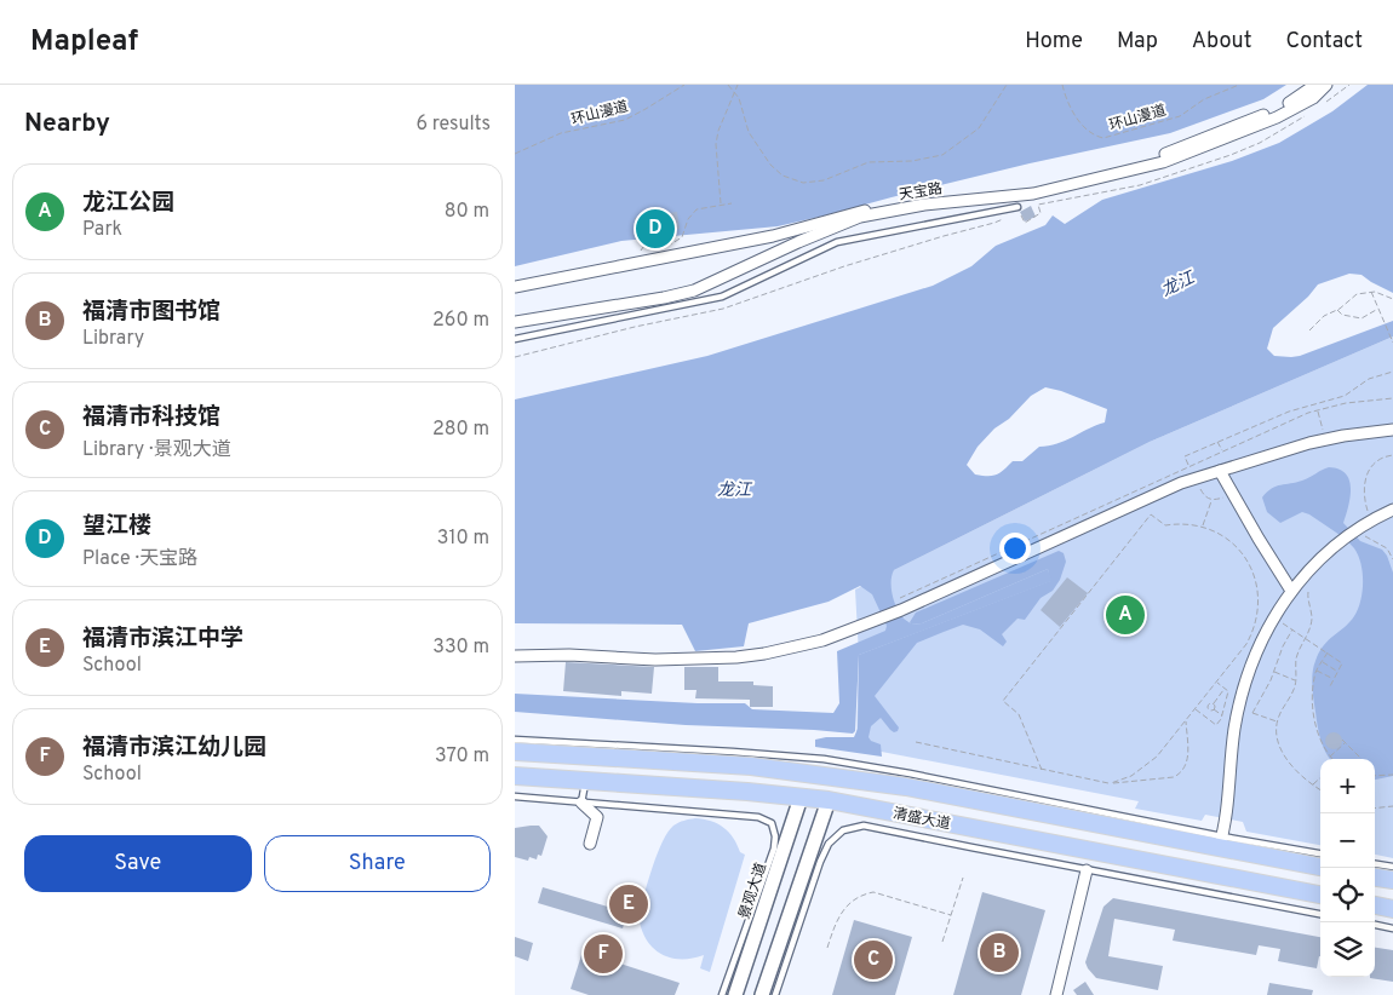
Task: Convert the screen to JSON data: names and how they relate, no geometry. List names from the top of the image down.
{
  "streets": {
    "main road": ["清盛大道"],
    "street": ["天宝路", "景观大道"],
    "path": ["环山漫道"]
  },
  "crossings": [
    ["清盛大道", "景观大道"]
  ],
  "water": ["龙江"],
  "page": {
    "header": "Mapleaf",
    "nav": [
      "Home",
      "Map",
      "About",
      "Contact"
    ],
    "heading": ["Nearby", "6 results"],
    "list": [
      {
        "mark": "A",
        "name": "龙江公园",
        "note": "Park",
        "value": "80 m"
      },
      {
        "mark": "B",
        "name": "福清市图书馆",
        "note": "Library",
        "value": "260 m"
      },
      {
        "mark": "C",
        "name": "福清市科技馆",
        "note": "Library · 景观大道",
        "value": "280 m"
      },
      {
        "mark": "D",
        "name": "望江楼",
        "note": "Place · 天宝路",
        "value": "310 m"
      },
      {
        "mark": "E",
        "name": "福清市滨江中学",
        "note": "School",
        "value": "330 m"
      },
      {
        "mark": "F",
        "name": "福清市滨江幼儿园",
        "note": "School",
        "value": "370 m"
      }
    ],
    "pins": [
      "D",
      "A",
      "E",
      "B",
      "F",
      "C"
    ],
    "map_buttons": ["+", "−"],
    "buttons": ["Save", "Share"]
  }
}
